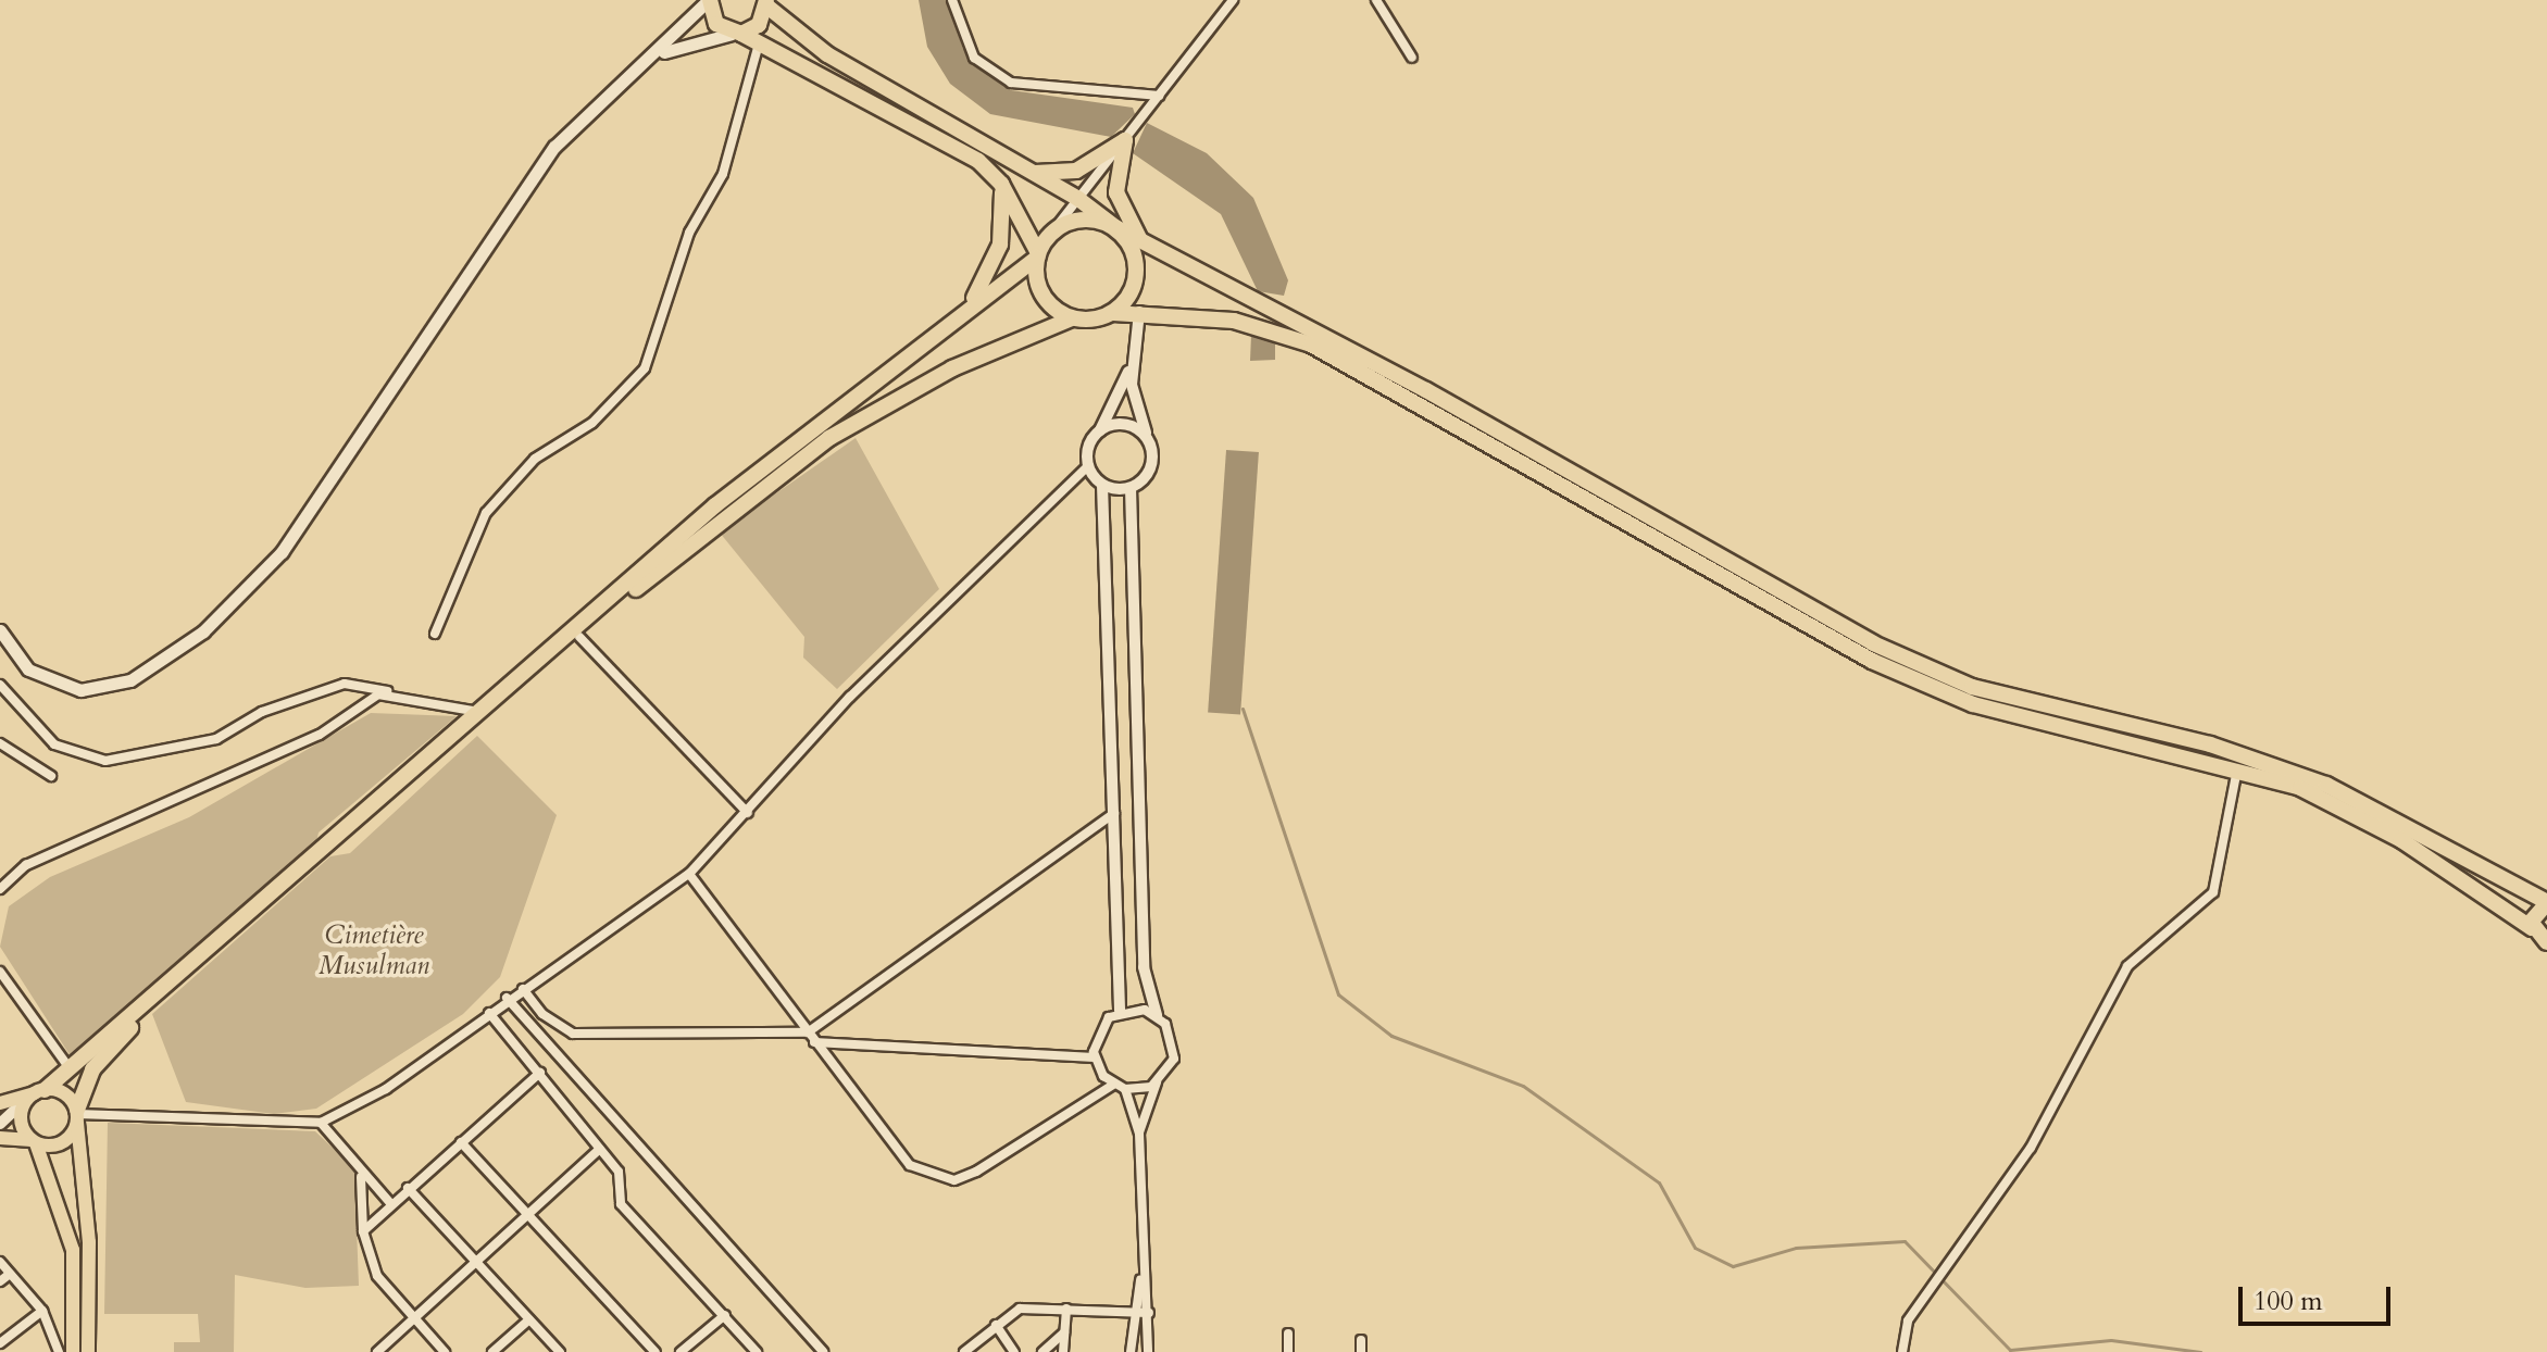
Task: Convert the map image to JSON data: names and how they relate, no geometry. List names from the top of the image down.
{
  "parks": ["Cimetière Musulman"],
  "scale_bar": "100 m"
}
